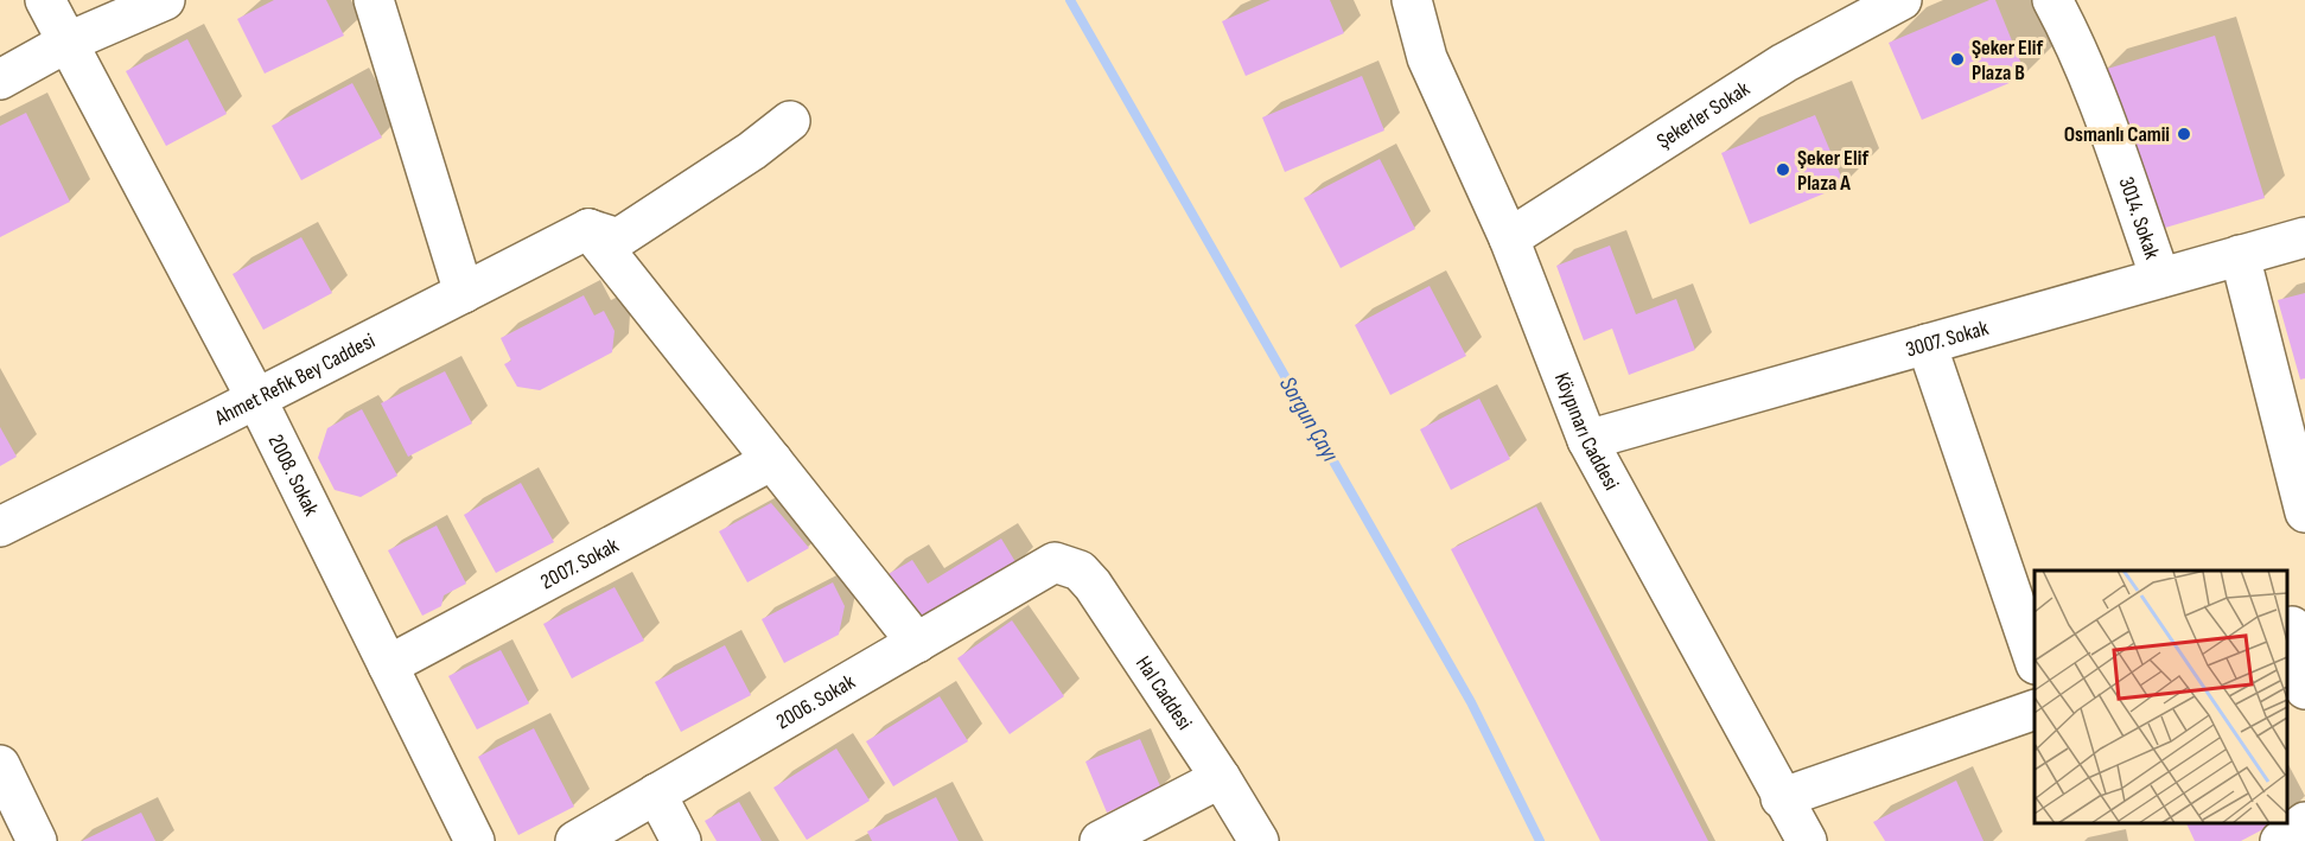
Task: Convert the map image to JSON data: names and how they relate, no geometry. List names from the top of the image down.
{
  "streets": {
    "street": [
      "Şekerler Sokak",
      "3014. Sokak",
      "3007. Sokak",
      "Ahmet Refik Bey Caddesi",
      "Köypınarı Caddesi",
      "2008. Sokak",
      "2007. Sokak",
      "Hal Caddesi",
      "2006. Sokak"
    ]
  },
  "crossings": [
    ["Şekerler Sokak", "Köypınarı Caddesi"],
    ["3014. Sokak", "3007. Sokak"],
    ["3007. Sokak", "Köypınarı Caddesi"],
    ["Ahmet Refik Bey Caddesi", "2008. Sokak"],
    ["2008. Sokak", "2007. Sokak"],
    ["Hal Caddesi", "2006. Sokak"]
  ],
  "water": ["Sorgun Çayı"],
  "places": ["Şeker Elif Plaza B", "Osmanlı Camii", "Şeker Elif Plaza A"]
}
